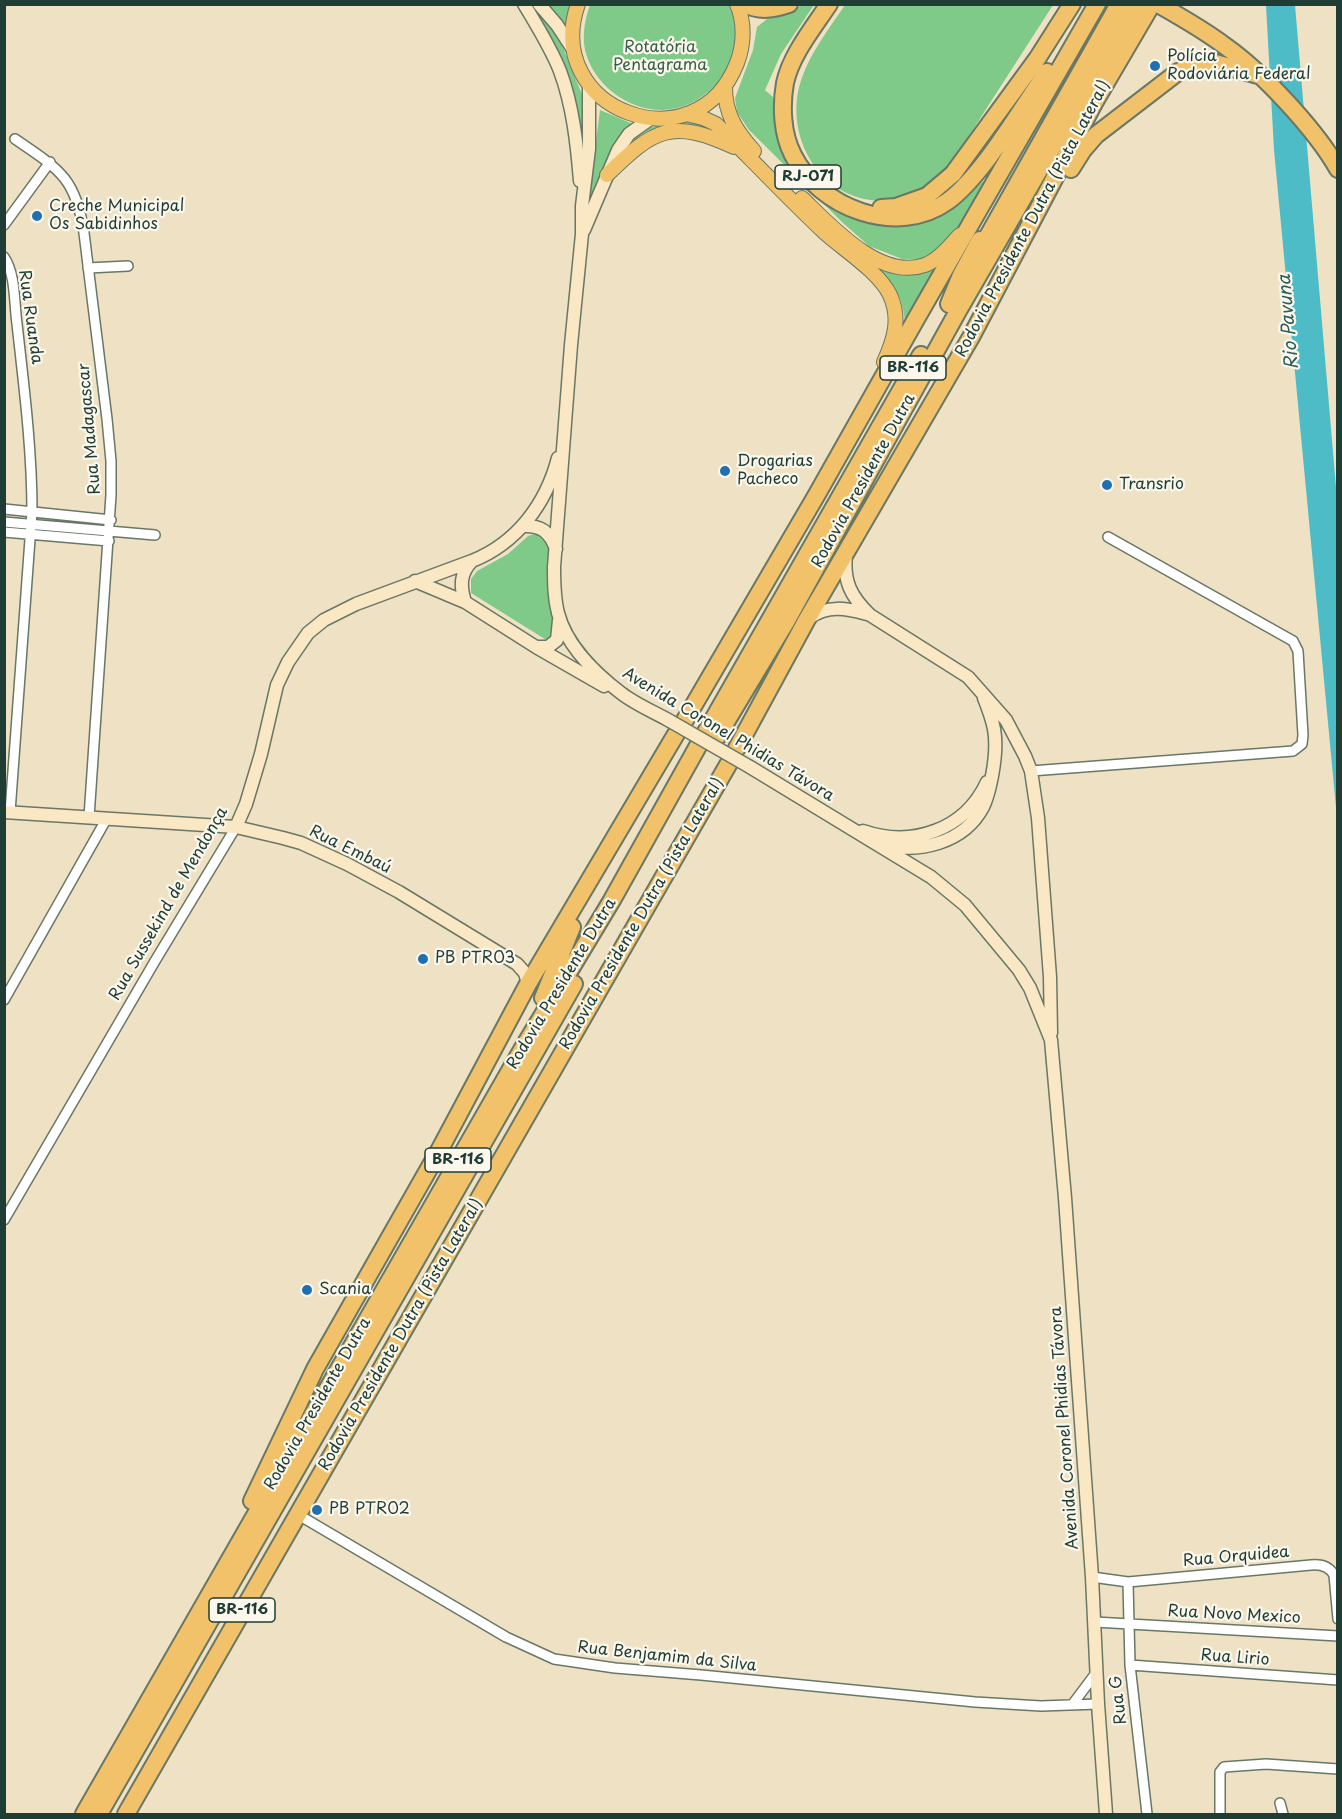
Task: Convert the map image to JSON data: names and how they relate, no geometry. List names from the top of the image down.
{
  "streets": {
    "highway": [
      "RJ-071",
      "Rodovia Presidente Dutra (Pista Lateral)",
      "BR-116",
      "Rodovia Presidente Dutra"
    ],
    "street": [
      "Rua Ruanda",
      "Rua Madagascar",
      "Avenida Coronel Phidias Távora",
      "Rua Embaú",
      "Rua Sussekind de Mendonça",
      "Rua Orquidea",
      "Rua Novo Mexico",
      "Rua Benjamim da Silva",
      "Rua Lirio",
      "Rua G"
    ]
  },
  "crossings": [
    ["RJ-071", "BR-116"],
    ["Rodovia Presidente Dutra (Pista Lateral)", "Avenida Coronel Phidias Távora"],
    ["Rodovia Presidente Dutra (Pista Lateral)", "Rua Benjamim da Silva"],
    ["Rua Ruanda", "Rua Embaú"],
    ["BR-116", "Rodovia Presidente Dutra"],
    ["BR-116", "Avenida Coronel Phidias Távora"],
    ["BR-116", "Rua Embaú"],
    ["Rua Madagascar", "Rua Embaú"],
    ["Avenida Coronel Phidias Távora", "Rua Sussekind de Mendonça"],
    ["Avenida Coronel Phidias Távora", "Rua Orquidea"],
    ["Avenida Coronel Phidias Távora", "Rua Benjamim da Silva"],
    ["Rua Embaú", "Rua Sussekind de Mendonça"],
    ["Rua Orquidea", "Rua G"],
    ["Rua Novo Mexico", "Rua G"],
    ["Rua Lirio", "Rua G"]
  ],
  "water": ["Rio Pavuna"],
  "parks": ["Rotatória Pentagrama"],
  "places": [
    "Polícia Rodoviária Federal",
    "Creche Municipal Os Sabidinhos",
    "Drogarias Pacheco",
    "Transrio",
    "PB PTR03",
    "Scania",
    "PB PTR02"
  ]
}
